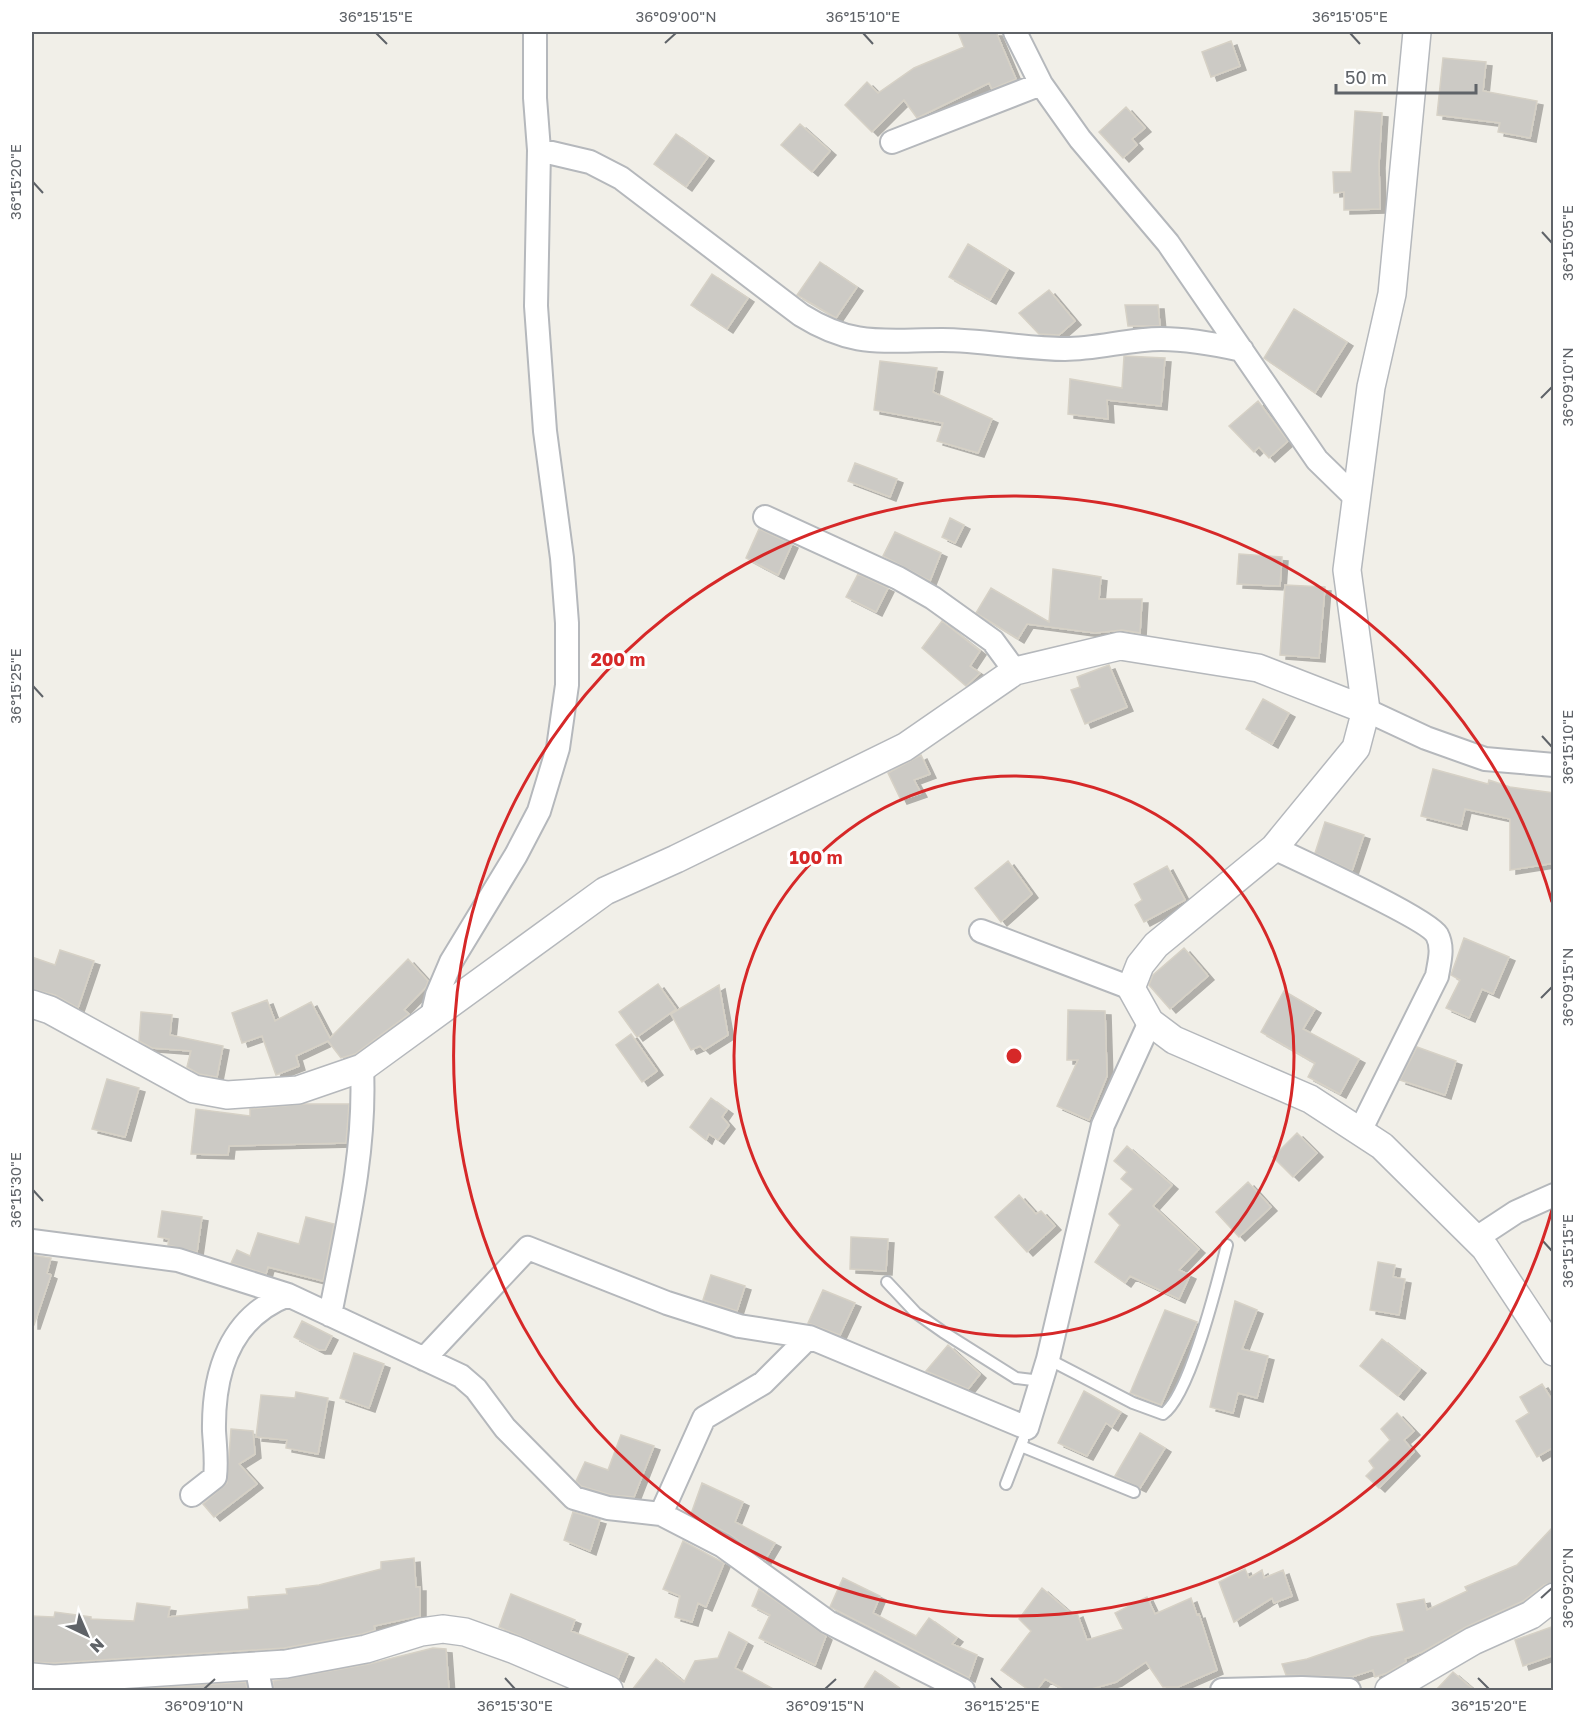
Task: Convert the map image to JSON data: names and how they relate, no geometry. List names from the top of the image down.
{
  "scale_bar": "50 m",
  "north": "bottom right",
  "coordinates": [
    "36°15'15\"E",
    "36°09'00\"N",
    "36°15'10\"E",
    "36°15'05\"E",
    "36°15'20\"E",
    "36°09'10\"N",
    "36°15'25\"E",
    "36°09'15\"N",
    "36°15'30\"E",
    "36°09'20\"N"
  ],
  "rings": ["200 m", "100 m"]
}
